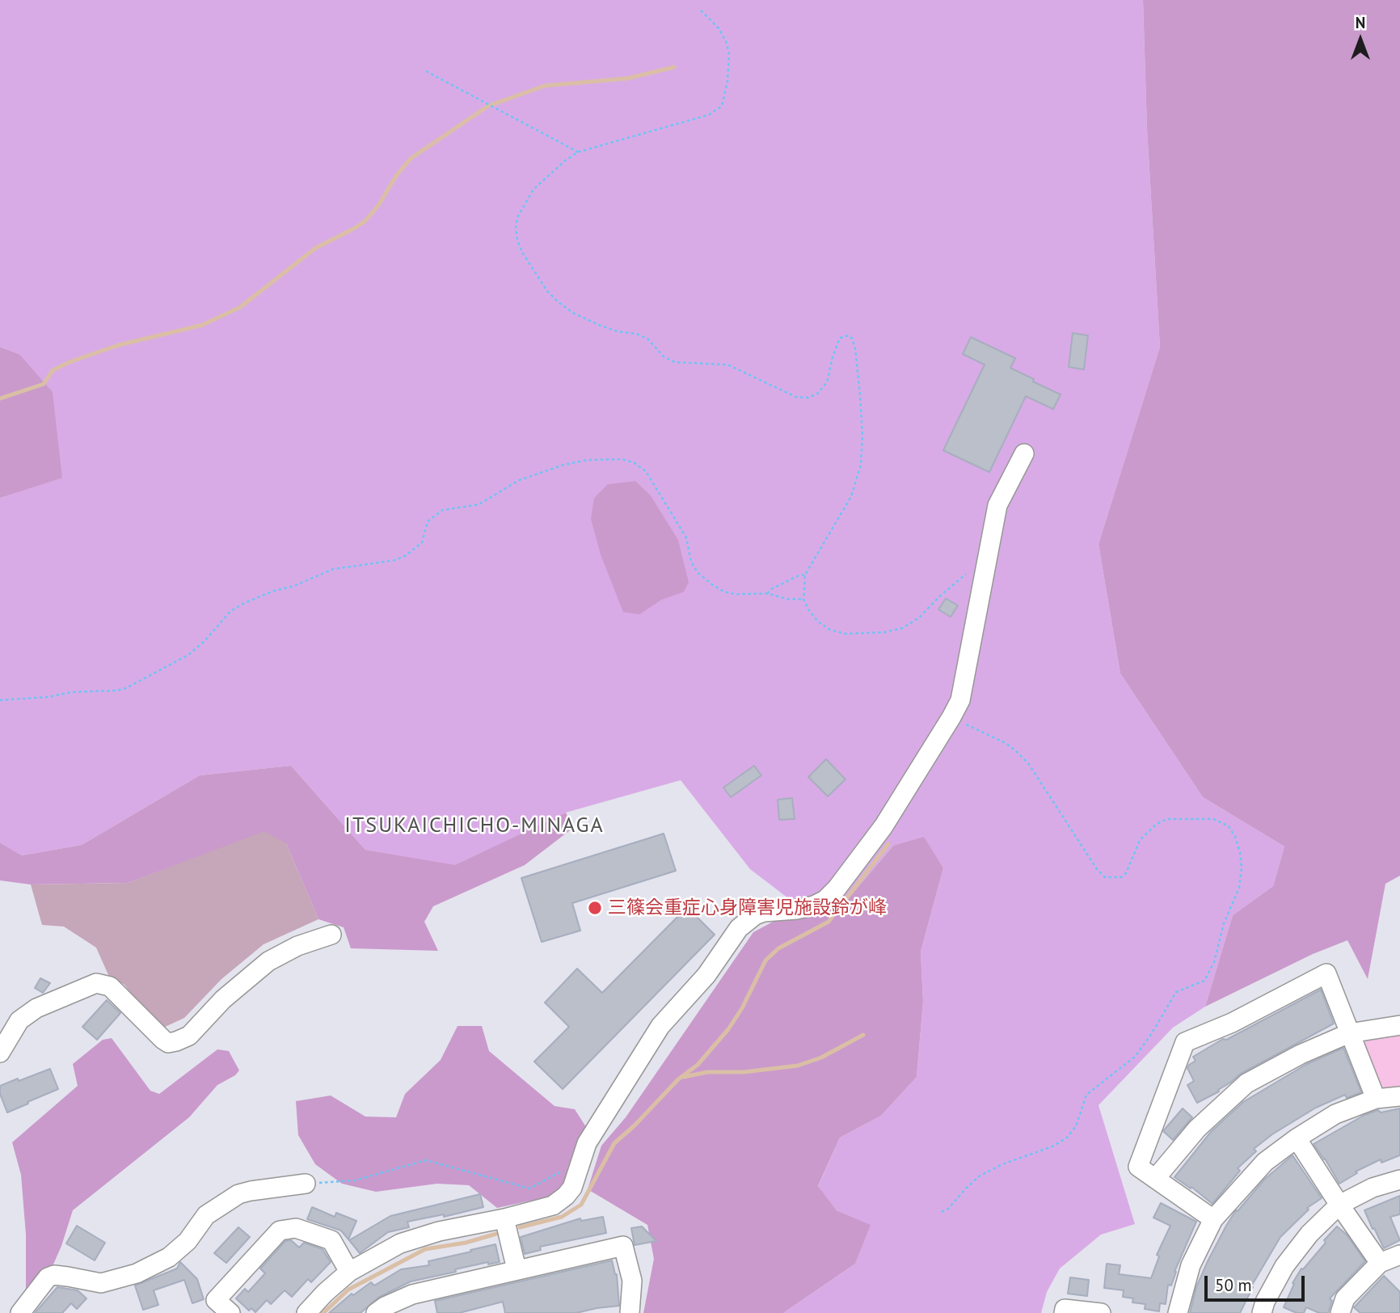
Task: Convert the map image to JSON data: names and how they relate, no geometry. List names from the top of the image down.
{
  "districts": ["ITSUKAICHICHO-MINAGA"],
  "places": ["三篠会重症心身障害児施設鈴が峰"],
  "scale_bar": "50 m",
  "north": "top"
}
